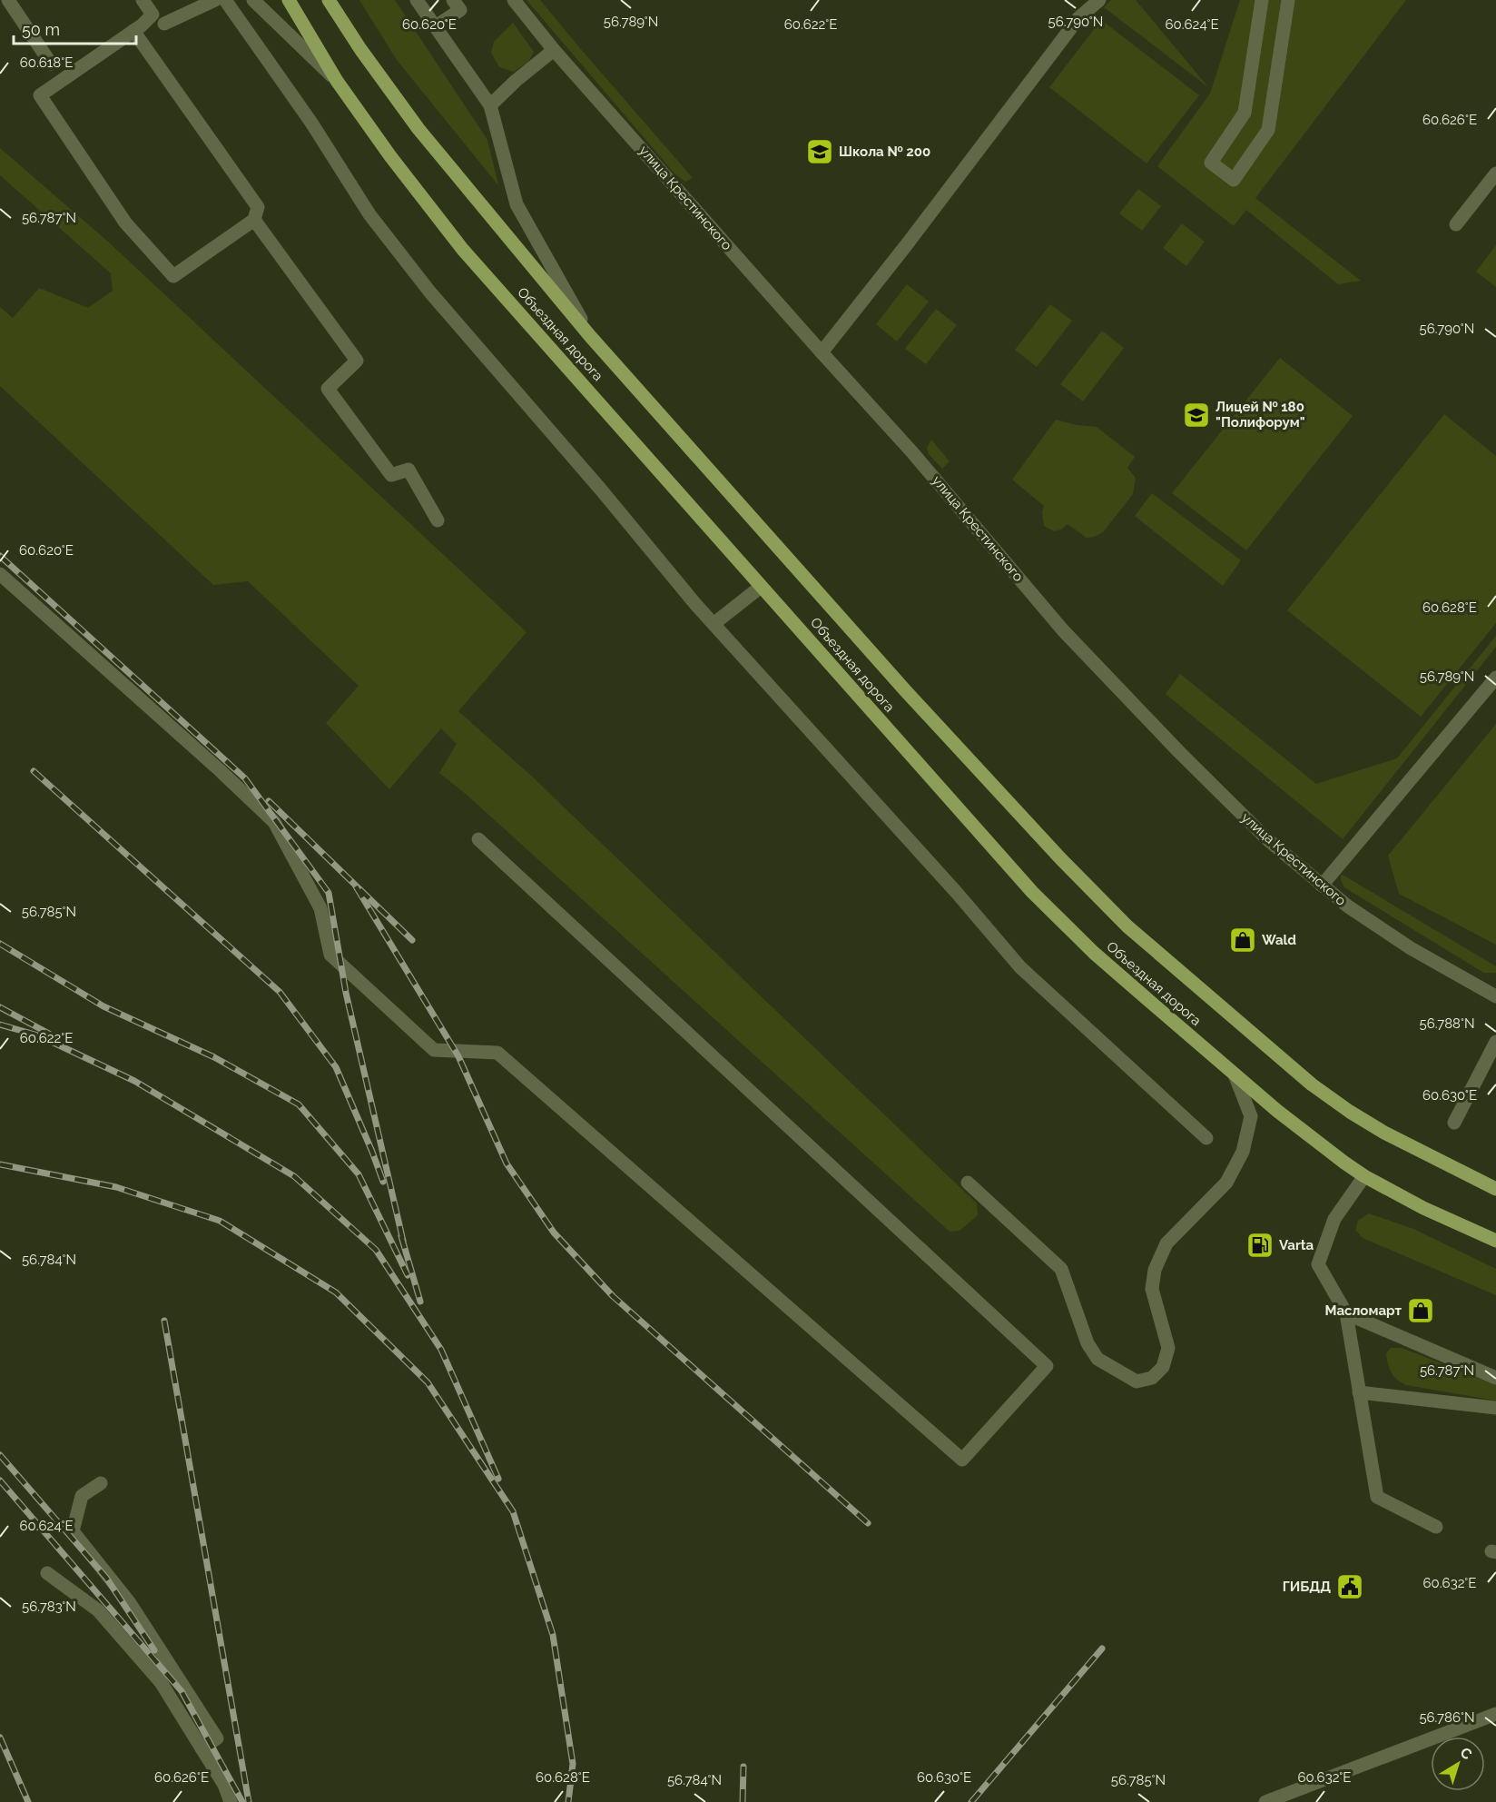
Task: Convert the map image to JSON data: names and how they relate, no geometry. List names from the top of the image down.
{
  "streets": {
    "main road": ["Объездная дорога"],
    "street": ["улица Крестинского"]
  },
  "places": {
    "school or university": ["Школа № 200", "Лицей № 180 \"Полифорум\""],
    "shop": ["Wald", "Масломарт"],
    "fuel station": ["Varta"],
    "public building": ["ГИБДД"]
  },
  "scale_bar": "50 m",
  "north": "top right",
  "coordinates": [
    "56.789°N",
    "56.790°N",
    "60.622°E",
    "60.620°E",
    "60.624°E",
    "60.618°E",
    "60.626°E",
    "56.787°N",
    "60.628°E",
    "56.785°N",
    "56.788°N",
    "60.630°E",
    "56.784°N",
    "60.632°E",
    "56.783°N",
    "56.786°N"
  ]
}
